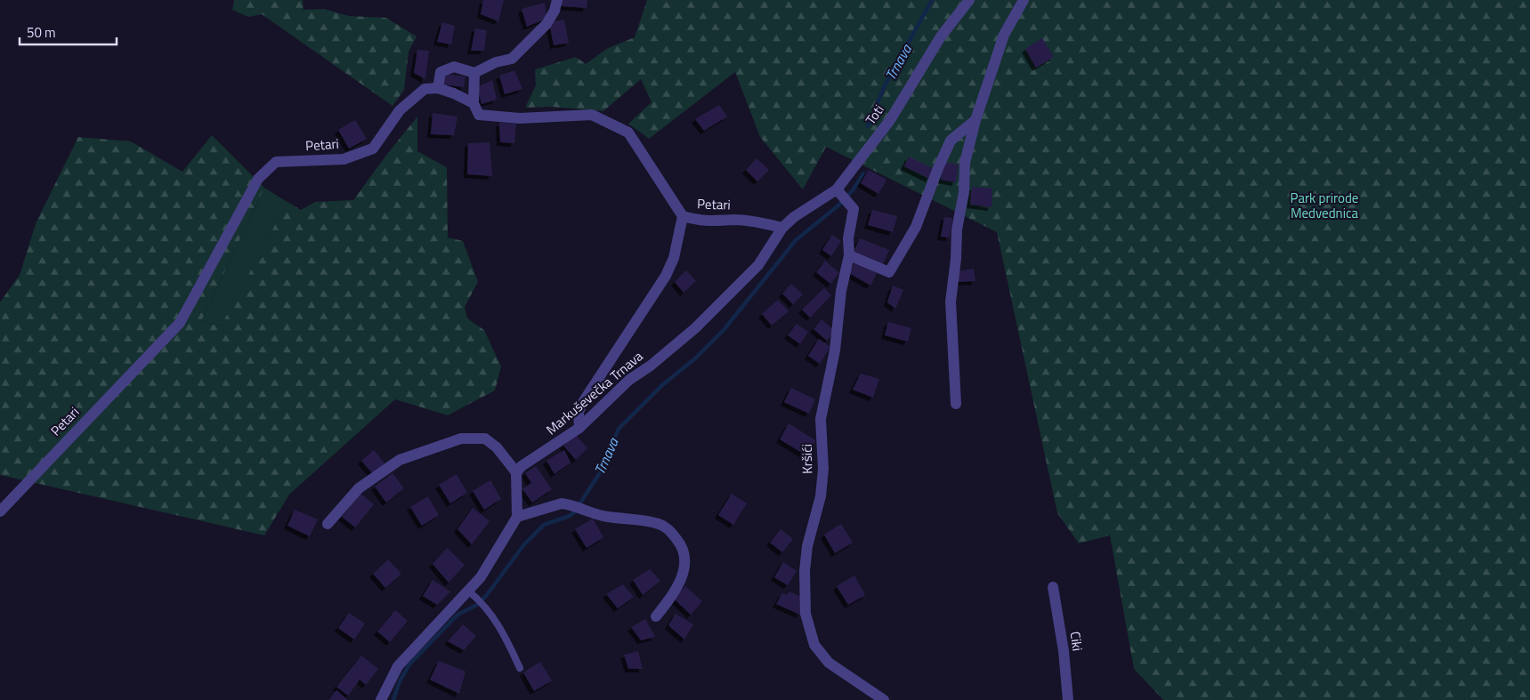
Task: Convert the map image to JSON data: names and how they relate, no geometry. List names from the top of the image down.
{
  "streets": {
    "street": [
      "Toti",
      "Petari",
      "Markuševečka Trnava",
      "Kršići",
      "Ciki"
    ]
  },
  "crossings": [
    ["Toti", "Petari"],
    ["Toti", "Markuševečka Trnava"],
    ["Toti", "Kršići"],
    ["Petari", "Markuševečka Trnava"]
  ],
  "water": ["Trnava"],
  "parks": ["Park prirode Medvednica"],
  "scale_bar": "50 m"
}
